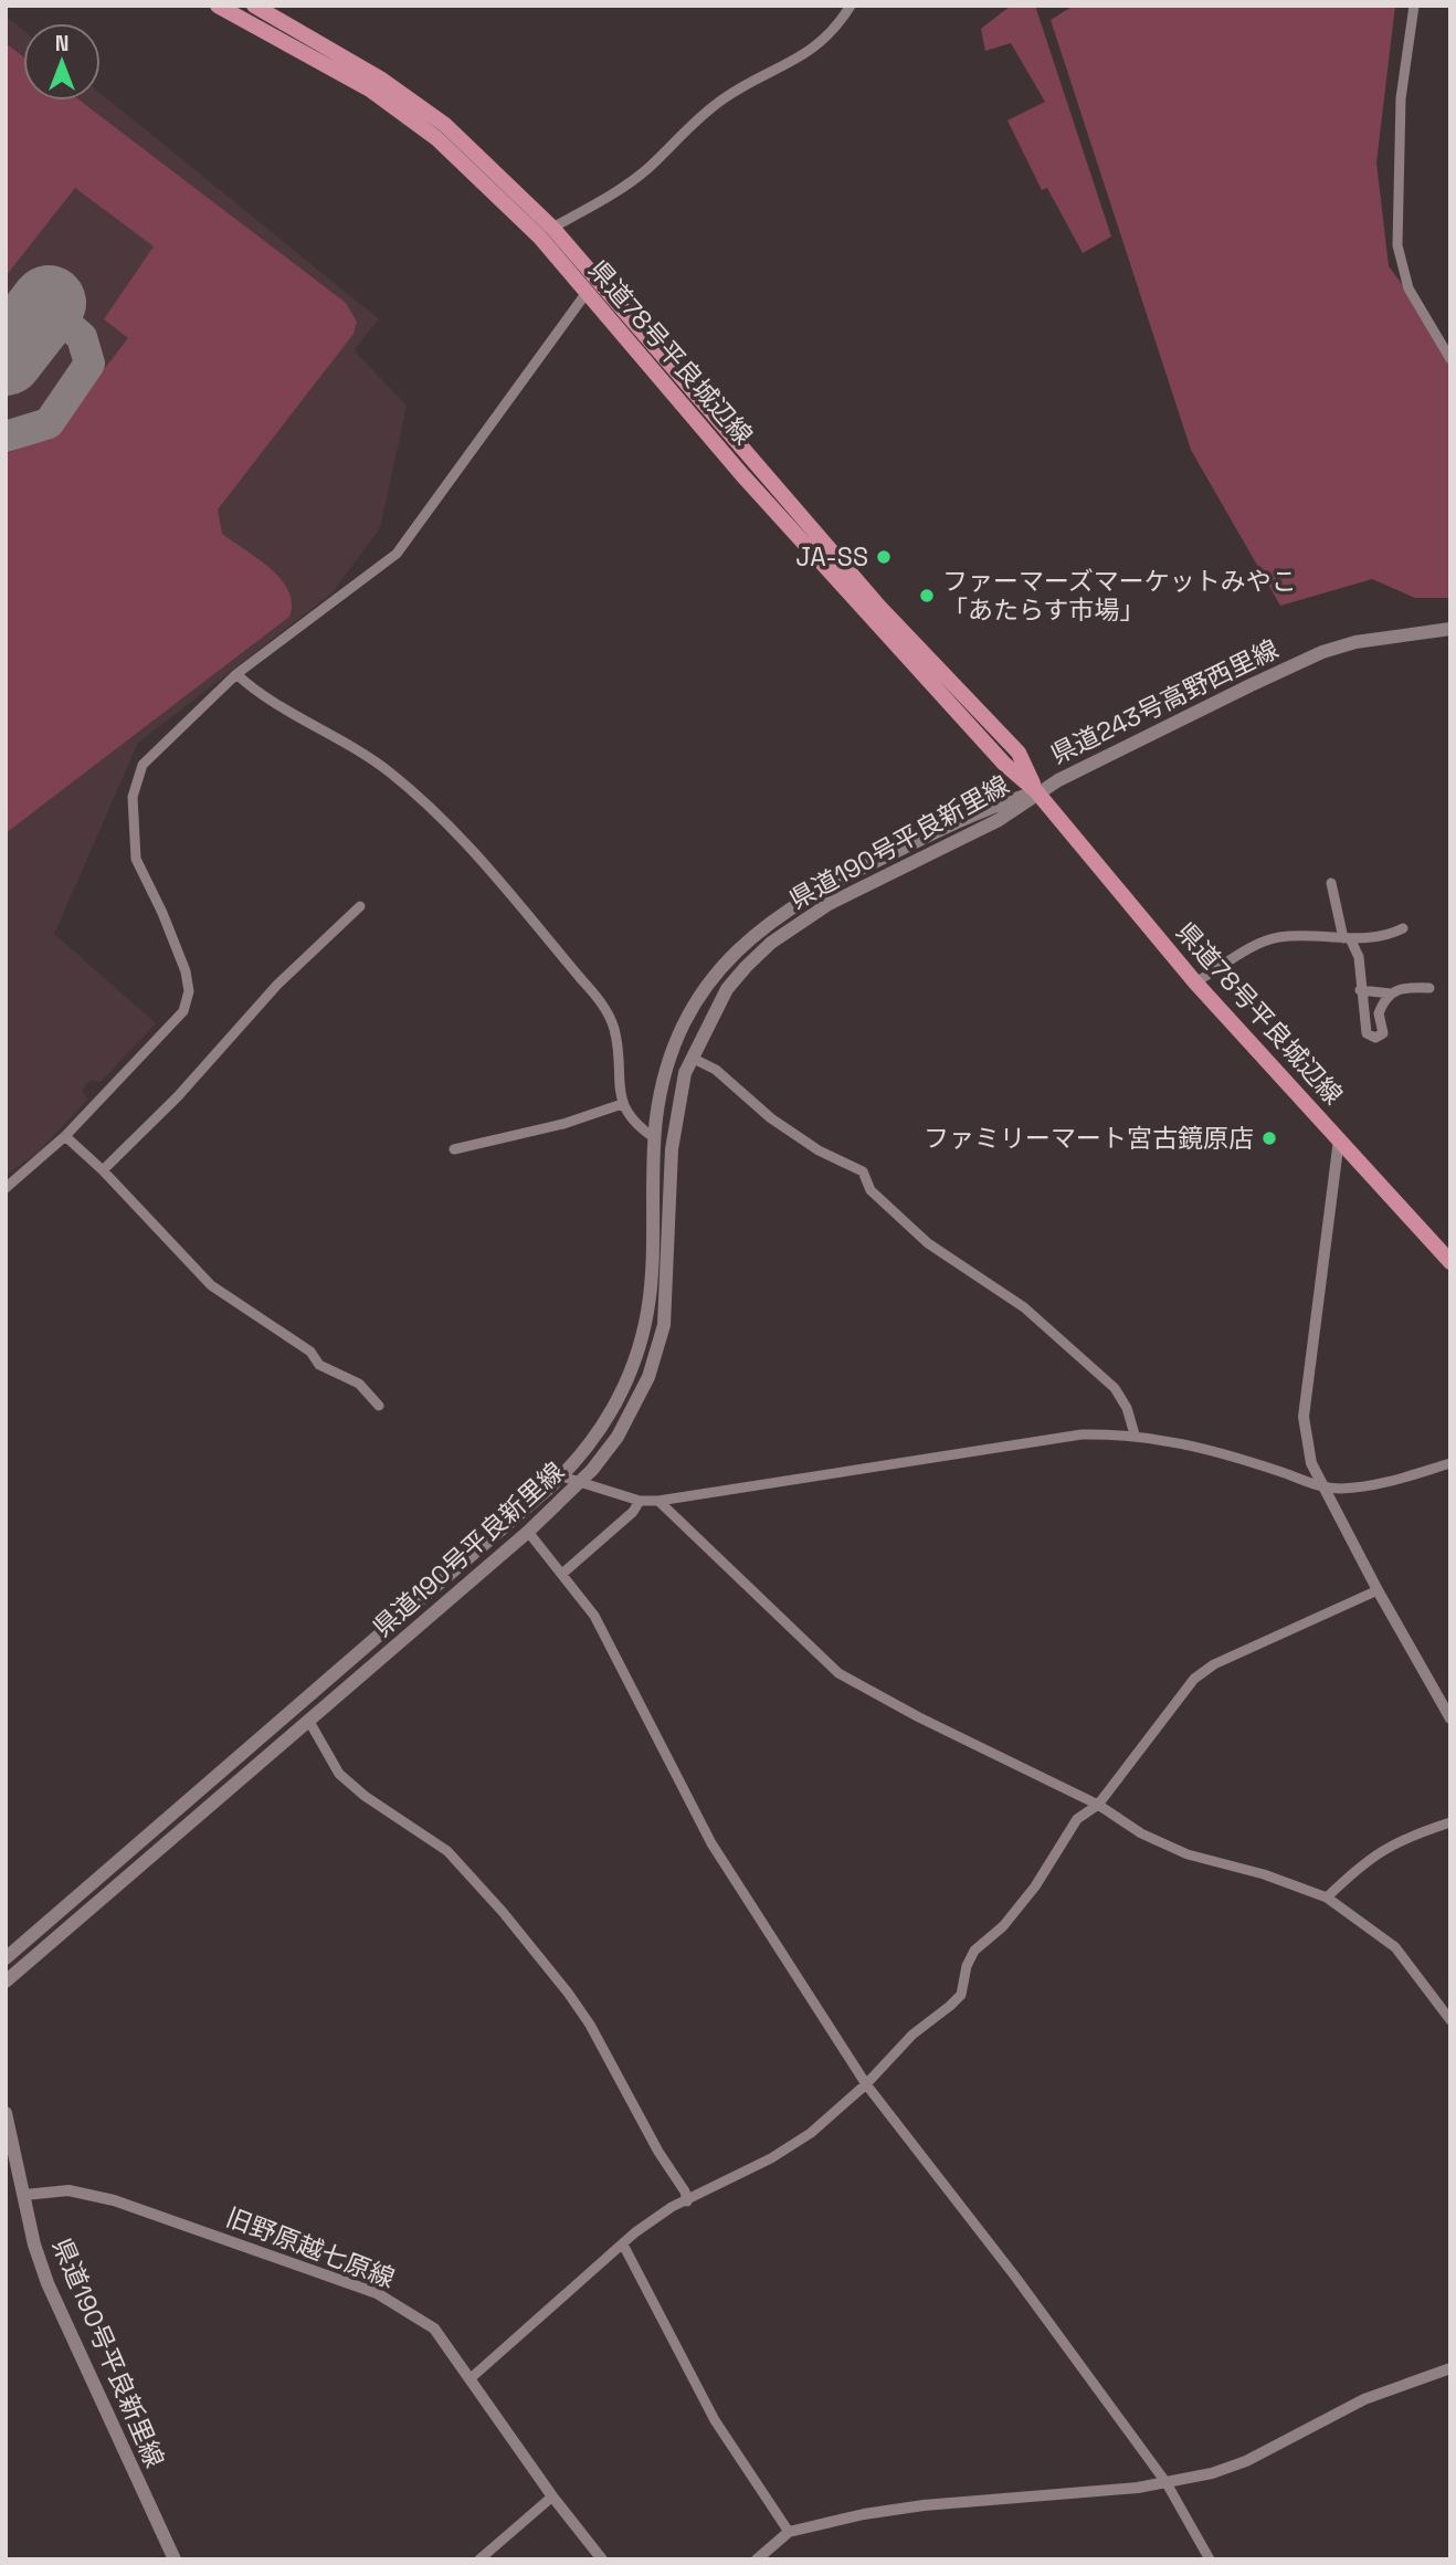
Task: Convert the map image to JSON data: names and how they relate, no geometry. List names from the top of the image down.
{
  "streets": {
    "main road": ["県道78号平良城辺線", "県道243号高野西里線", "県道190号平良新里線"],
    "street": ["旧野原越七原線"]
  },
  "crossings": [
    ["県道78号平良城辺線", "県道243号高野西里線"],
    ["県道78号平良城辺線", "県道190号平良新里線"],
    ["県道243号高野西里線", "県道190号平良新里線"],
    ["県道190号平良新里線", "旧野原越七原線"]
  ],
  "places": ["JA-SS", "ファーマーズマーケットみやこ 「あたらす市場」", "ファミリーマート宮古鏡原店"],
  "north": "top"
}
